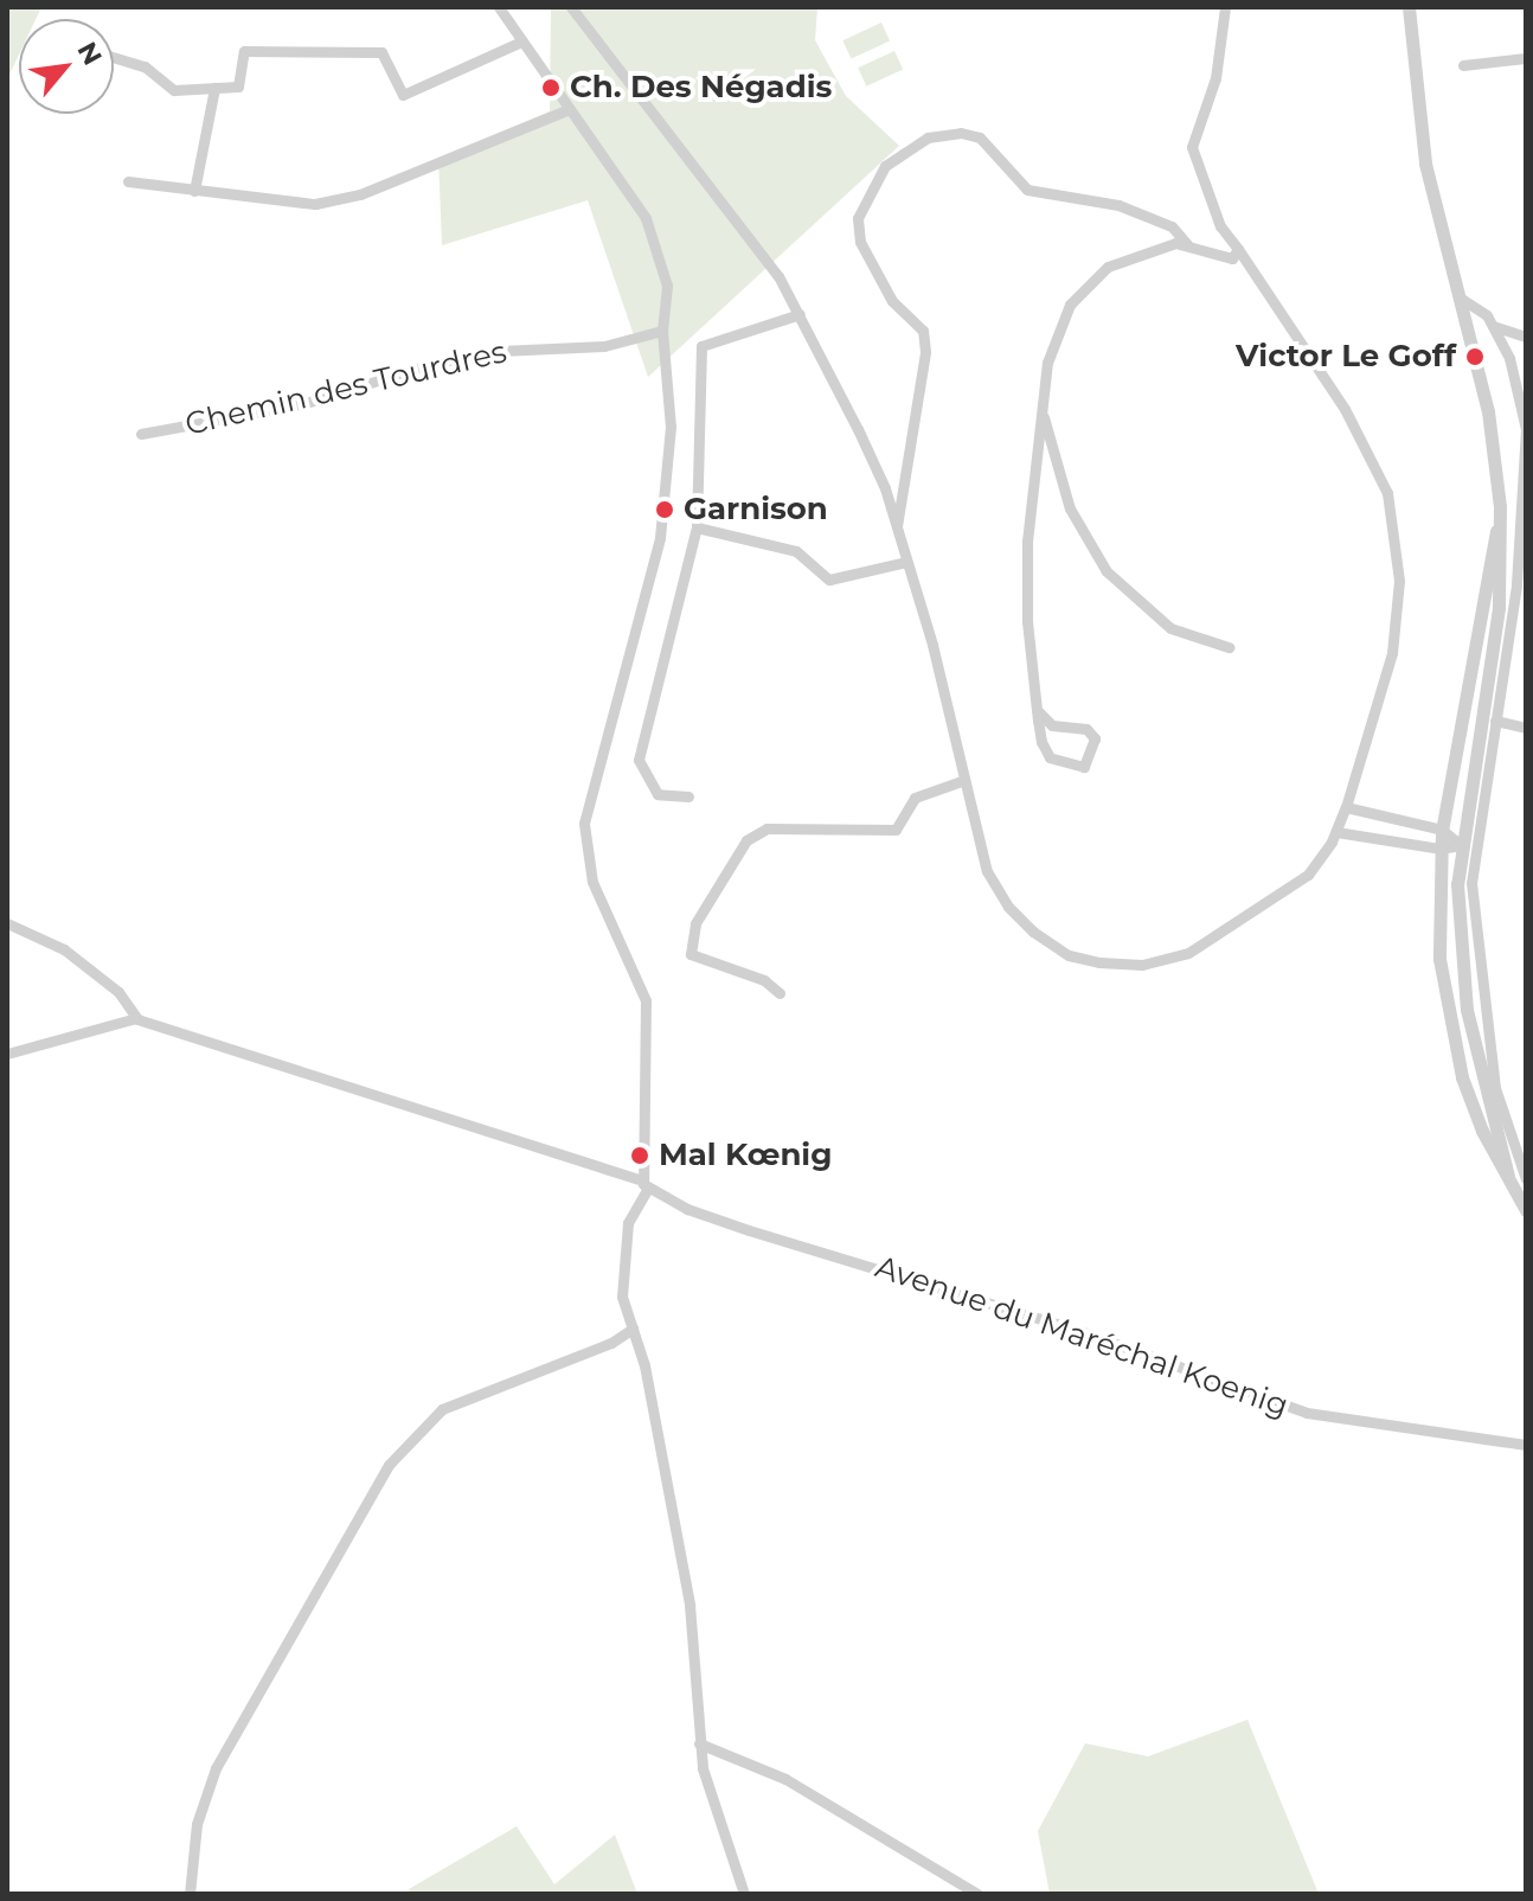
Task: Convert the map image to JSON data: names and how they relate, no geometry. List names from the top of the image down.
{
  "streets": {
    "street": ["Chemin des Tourdres", "Avenue du Maréchal Koenig"]
  },
  "places": [
    "Ch. Des Négadis",
    "Victor Le Goff",
    "Garnison",
    "Mal Kœnig"
  ],
  "north": "top right"
}
